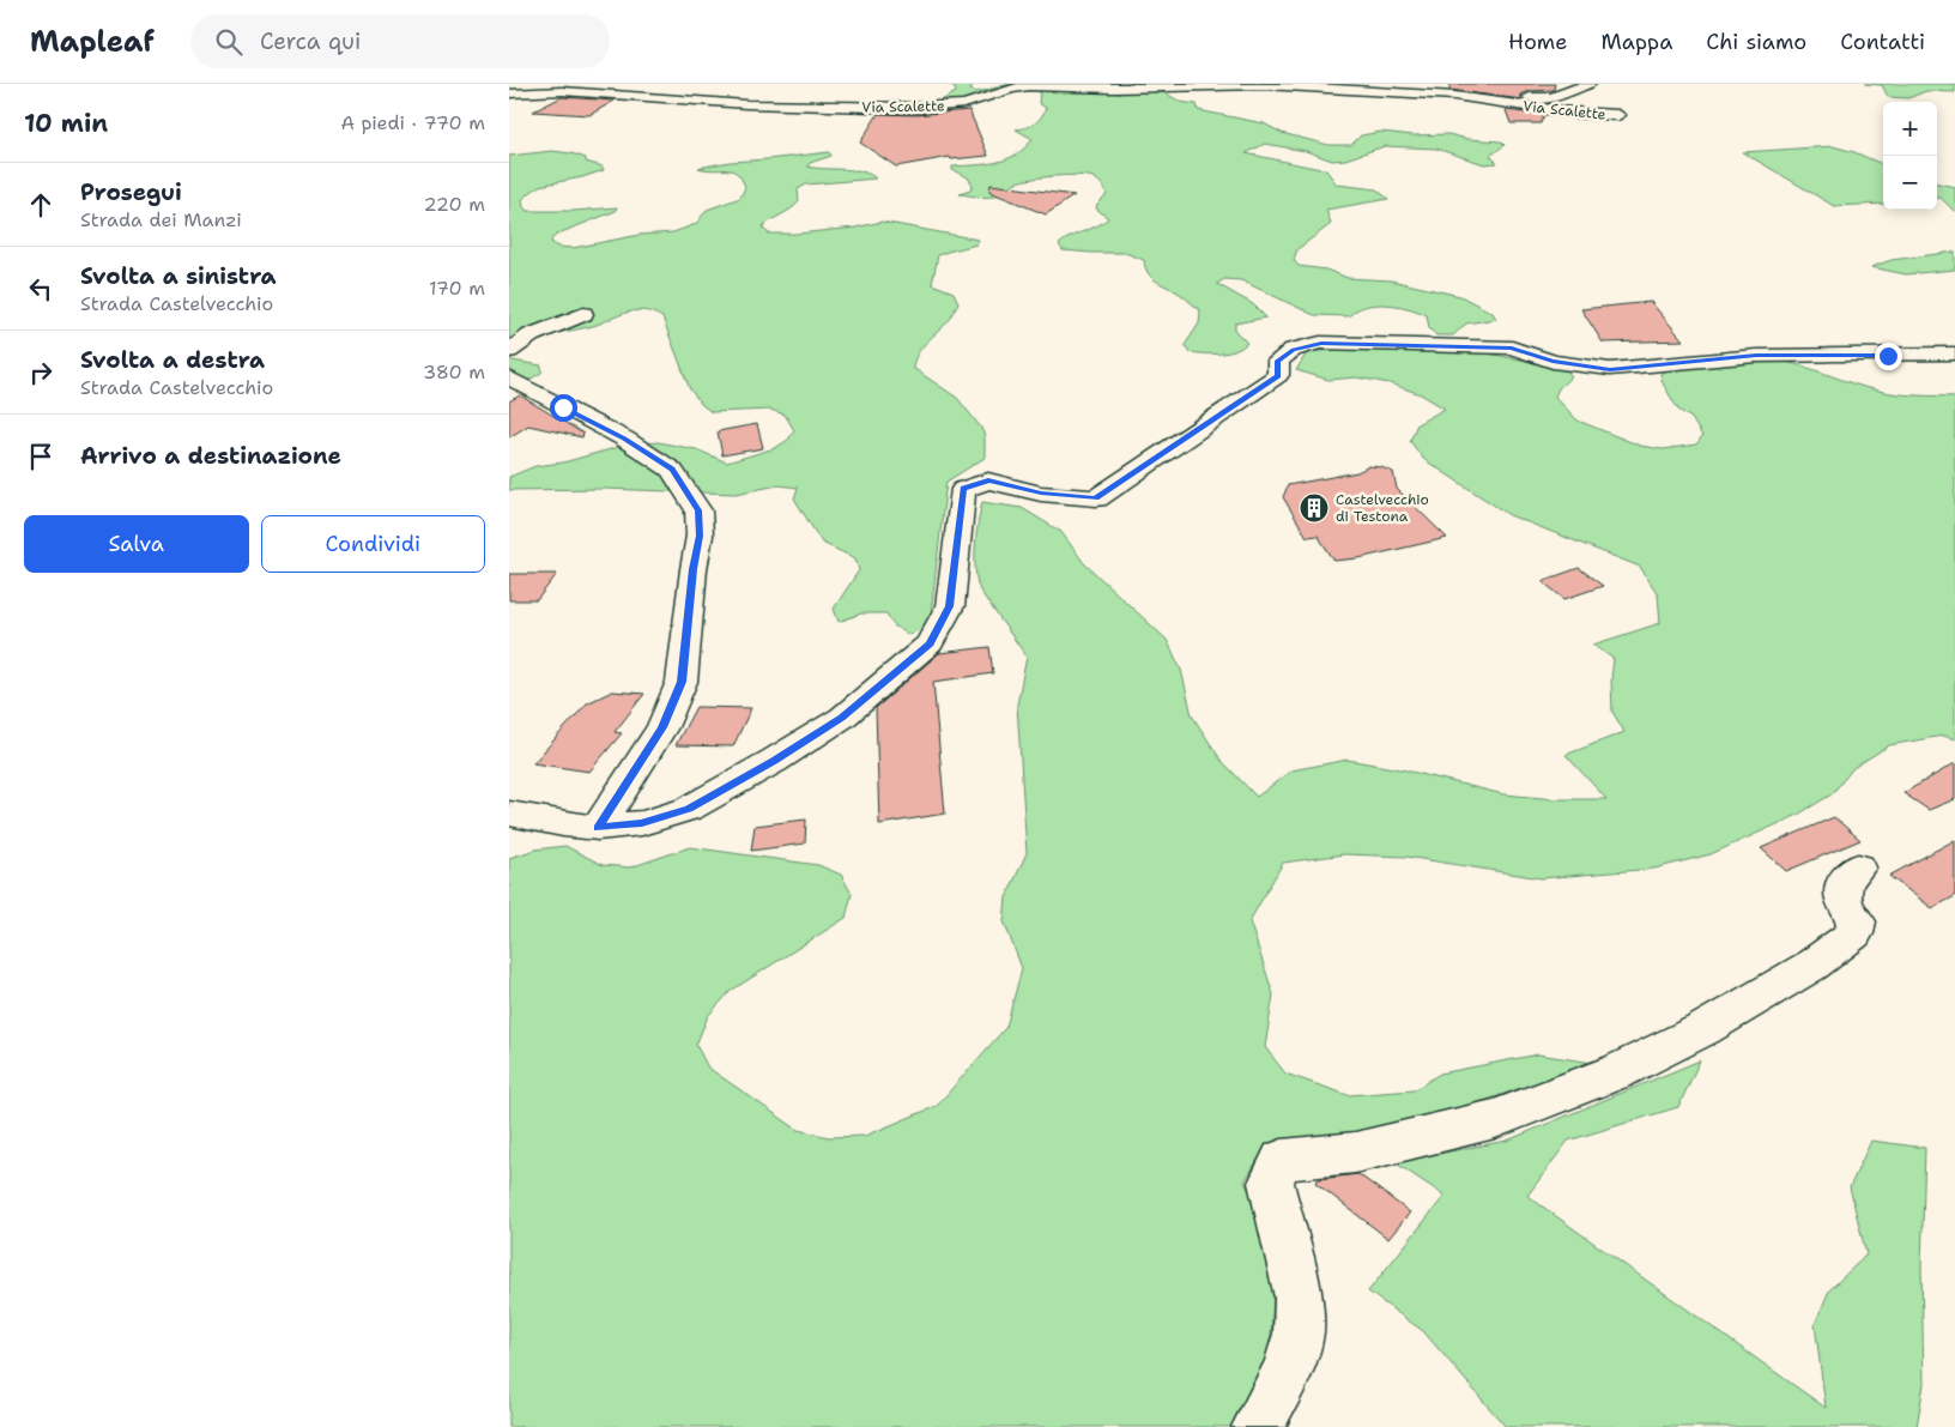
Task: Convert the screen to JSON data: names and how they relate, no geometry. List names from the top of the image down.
{
  "streets": {
    "street": ["Via Scalette"]
  },
  "places": {
    "building": ["Castelvecchio di Testona"]
  },
  "page": {
    "header": "Mapleaf",
    "search": "Cerca qui",
    "nav": [
      "Home",
      "Mappa",
      "Chi siamo",
      "Contatti"
    ],
    "heading": ["10 min", "A piedi · 770 m"],
    "map_buttons": ["+", "−"],
    "list": [
      ["Prosegui", "Strada dei Manzi", "220 m"],
      ["Svolta a sinistra", "Strada Castelvecchio", "170 m"],
      ["Svolta a destra", "Strada Castelvecchio", "380 m"],
      "Arrivo a destinazione"
    ],
    "buttons": ["Salva", "Condividi"]
  }
}
